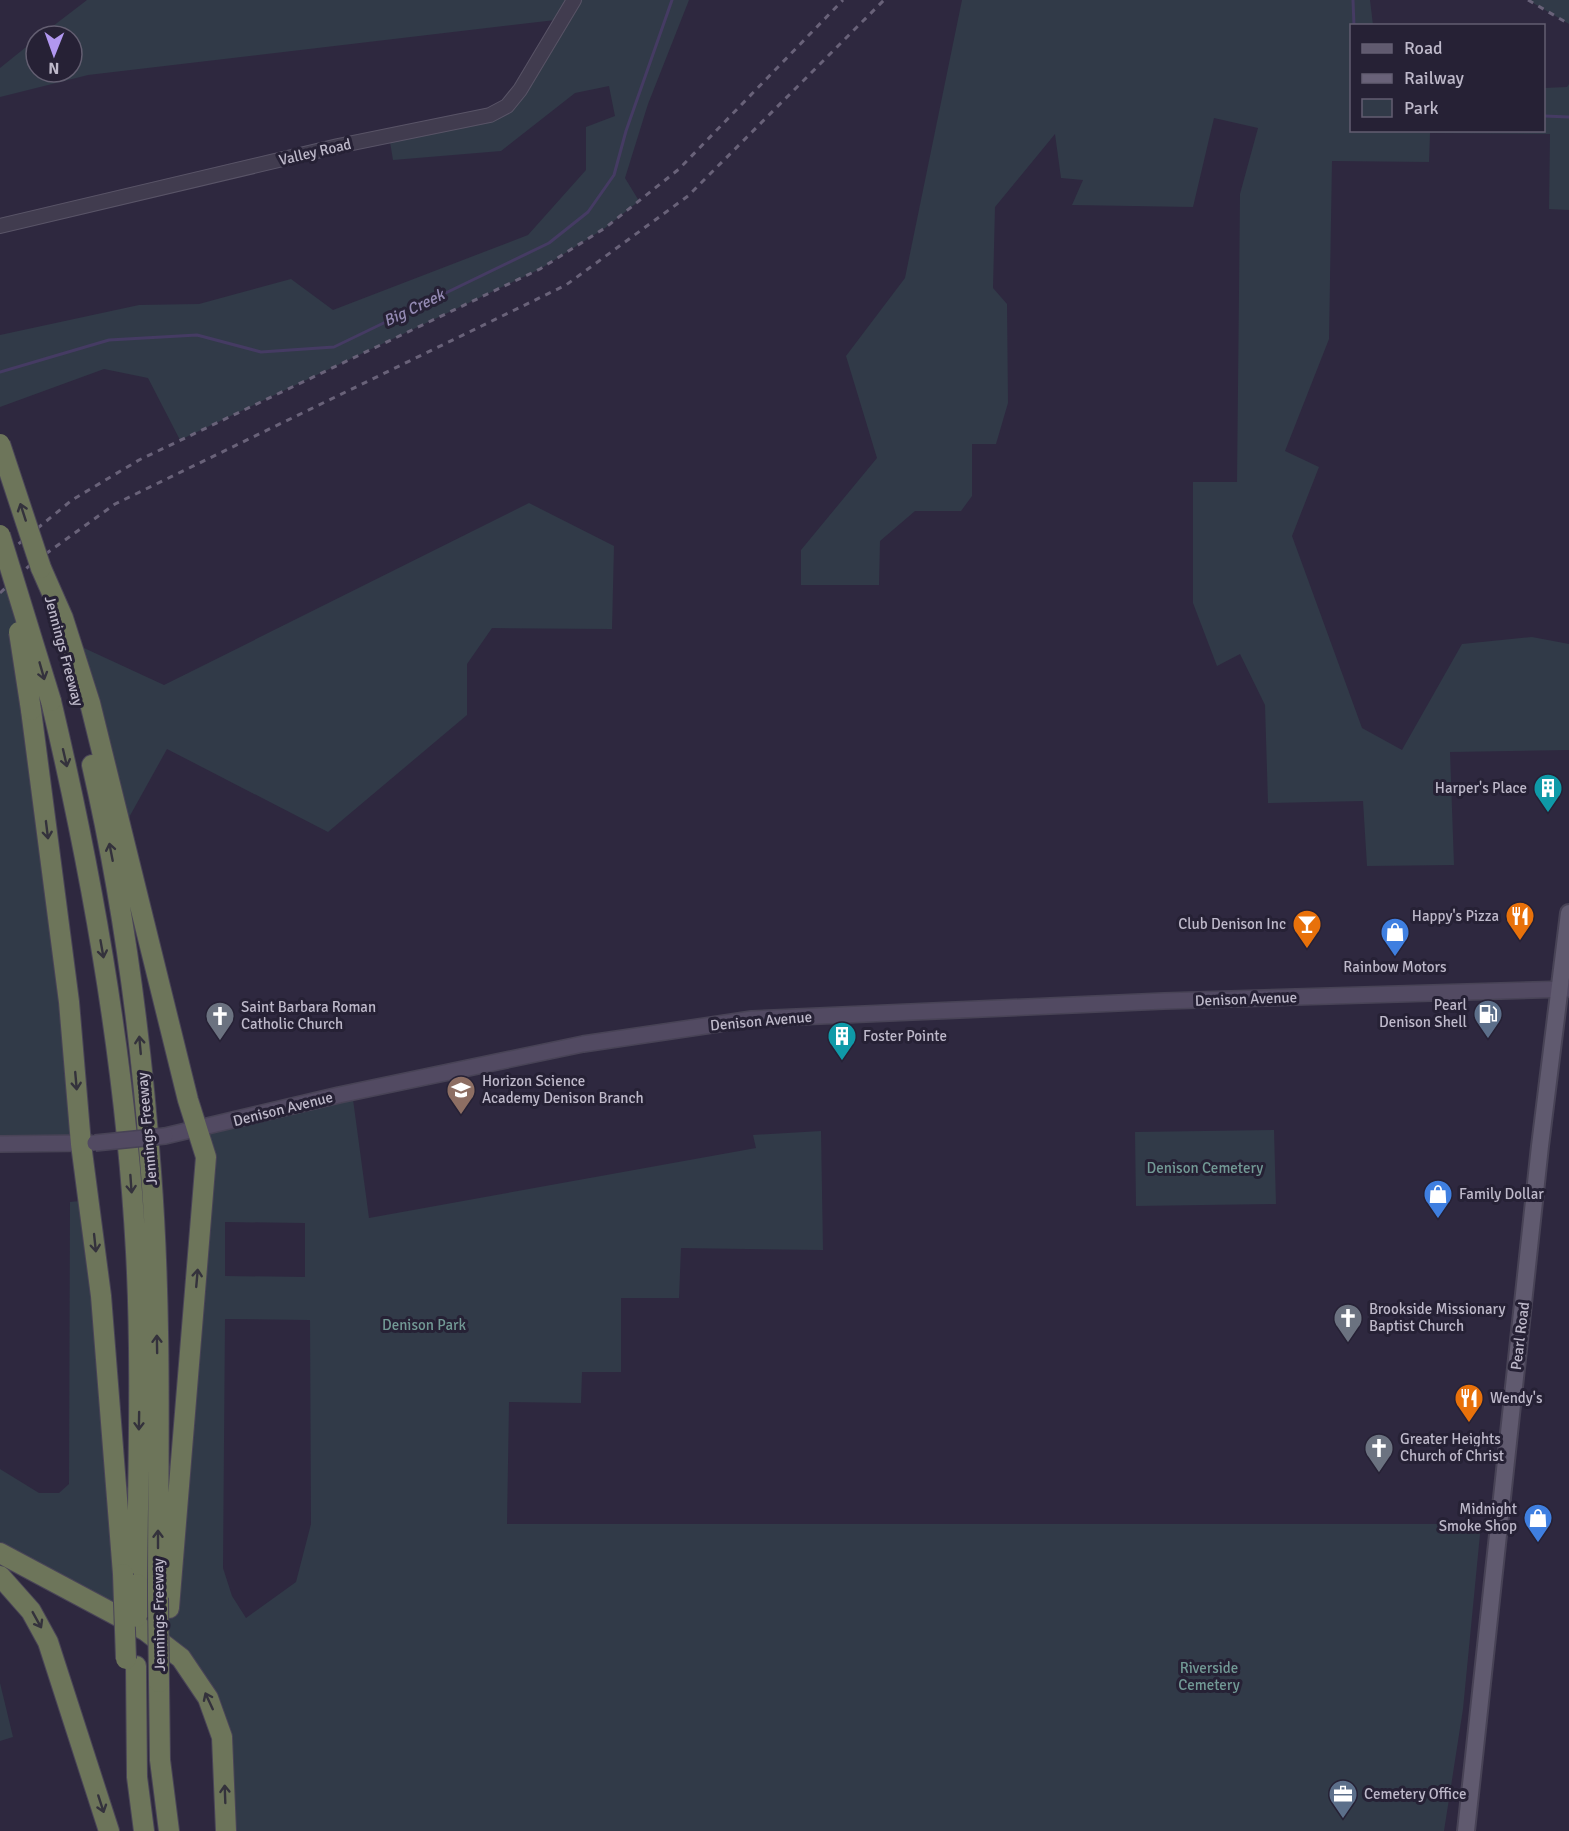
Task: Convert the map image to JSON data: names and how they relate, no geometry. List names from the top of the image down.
{
  "streets": {
    "highway": ["Jennings Freeway"],
    "main road": ["Denison Avenue", "Pearl Road"],
    "street": ["Valley Road"]
  },
  "crossings": [
    ["Denison Avenue", "Pearl Road"]
  ],
  "water": ["Big Creek"],
  "parks": ["Denison Cemetery", "Denison Park", "Riverside Cemetery"],
  "places": {
    "building": ["Harper's Place", "Foster Pointe"],
    "restaurant": ["Happy's Pizza", "Wendy's"],
    "bar": ["Club Denison Inc"],
    "shop": ["Rainbow Motors", "Family Dollar", "Midnight Smoke Shop"],
    "fuel station": ["Pearl Denison Shell"],
    "church": ["Saint Barbara Roman Catholic Church", "Brookside Missionary Baptist Church", "Greater Heights Church of Christ"],
    "school or university": ["Horizon Science Academy Denison Branch"],
    "office": ["Cemetery Office"]
  },
  "legend": ["Road", "Railway", "Park"],
  "north": "bottom"
}
